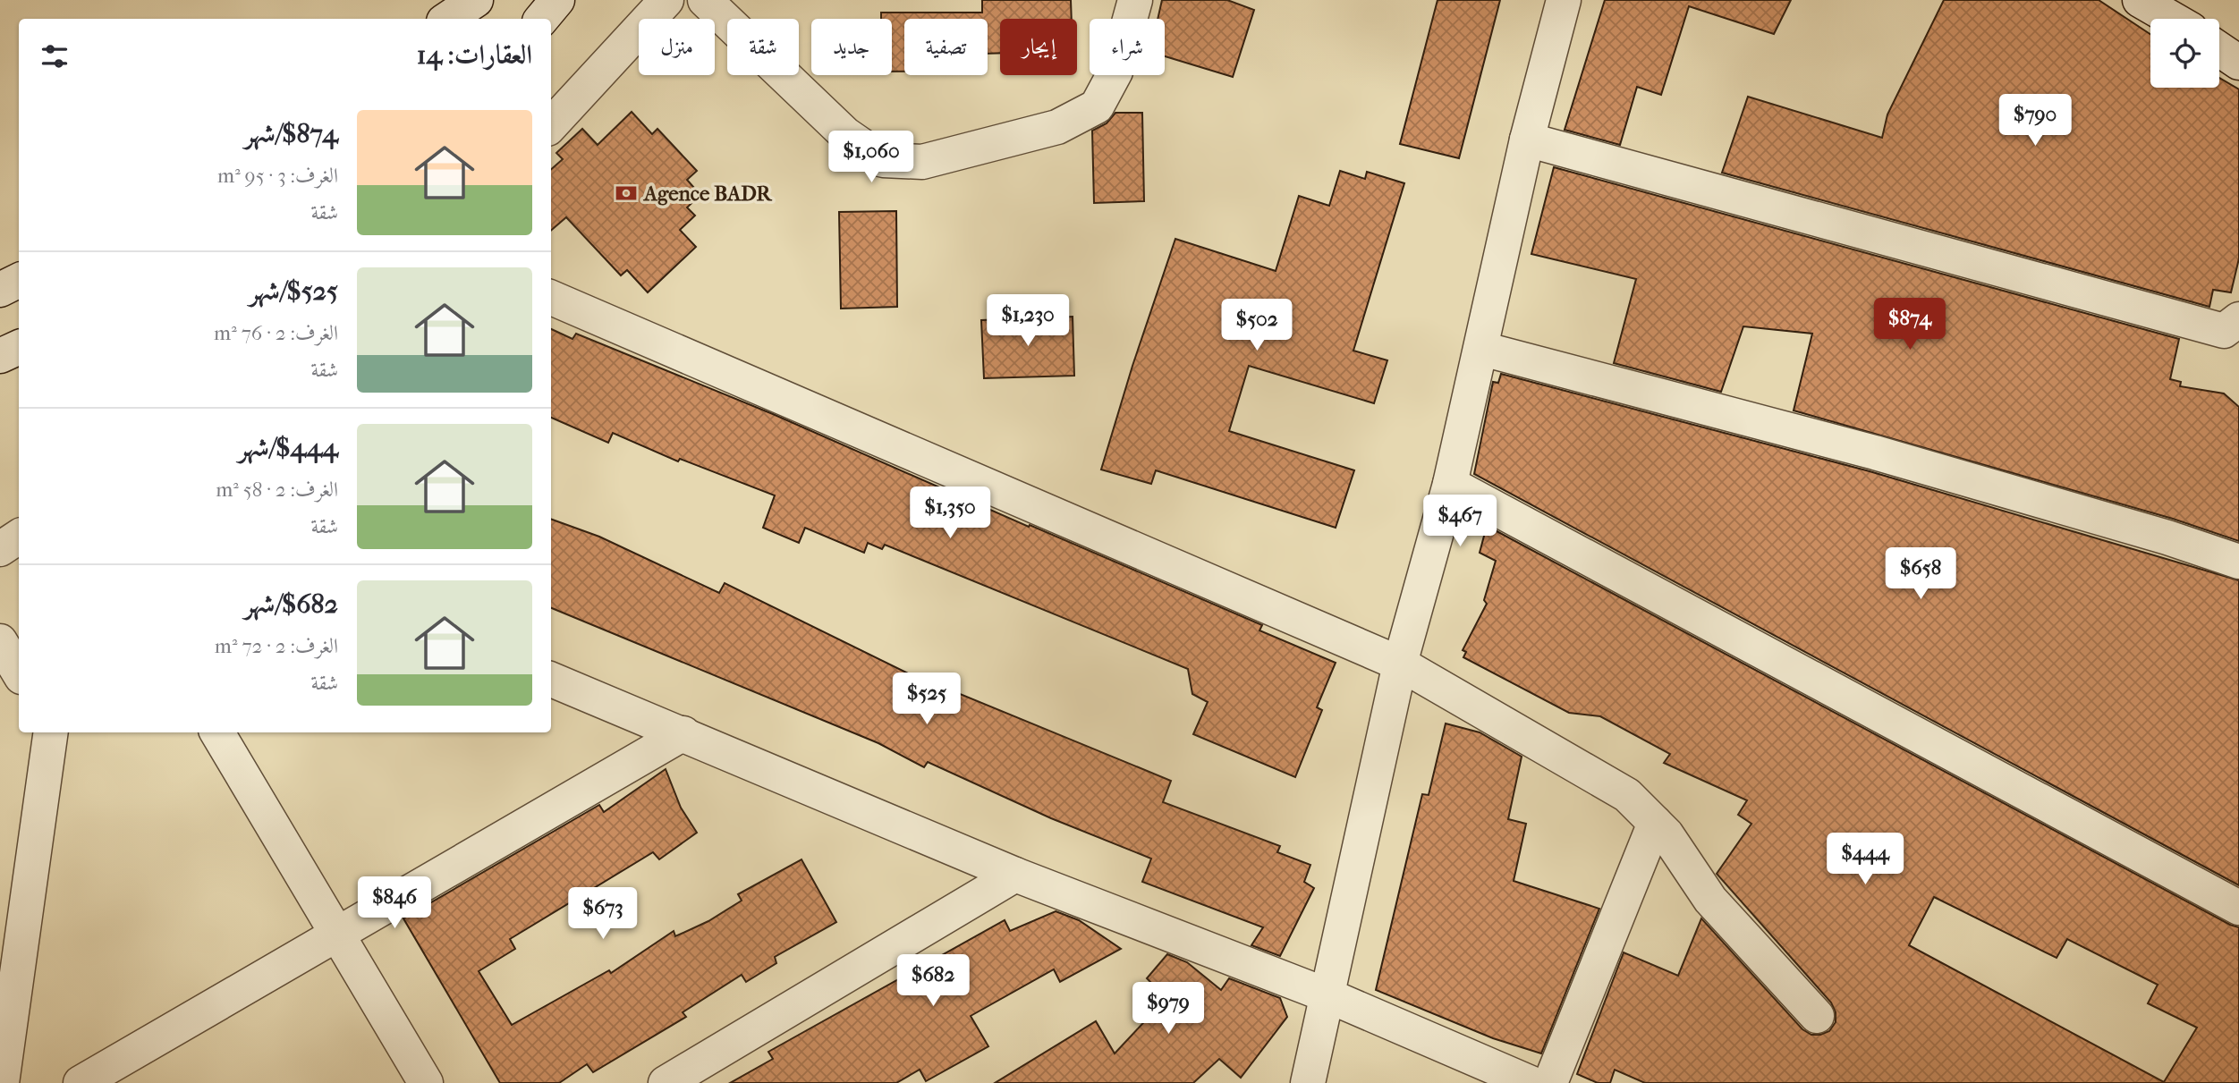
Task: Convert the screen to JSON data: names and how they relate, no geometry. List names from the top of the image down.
{
  "places": {
    "bank": ["Agence BADR"]
  },
  "page": {
    "chip": [
      "شراء",
      "إيجار",
      "تصفية",
      "جديد",
      "شقة",
      "منزل"
    ],
    "heading": "العقارات: 14",
    "price": [
      "$790",
      "$1,060",
      "$1,230",
      "$874",
      "$502",
      "$1,350",
      "$467",
      "$658",
      "$525",
      "$444",
      "$846",
      "$673",
      "$682",
      "$979"
    ],
    "list": [
      {
        "name": "$874/شهر",
        "note": "الغرف: 3 · 95 m² · شقة"
      },
      {
        "name": "$525/شهر",
        "note": "الغرف: 2 · 76 m² · شقة"
      },
      {
        "name": "$444/شهر",
        "note": "الغرف: 2 · 58 m² · شقة"
      },
      {
        "name": "$682/شهر",
        "note": "الغرف: 2 · 72 m² · شقة"
      }
    ]
  }
}
